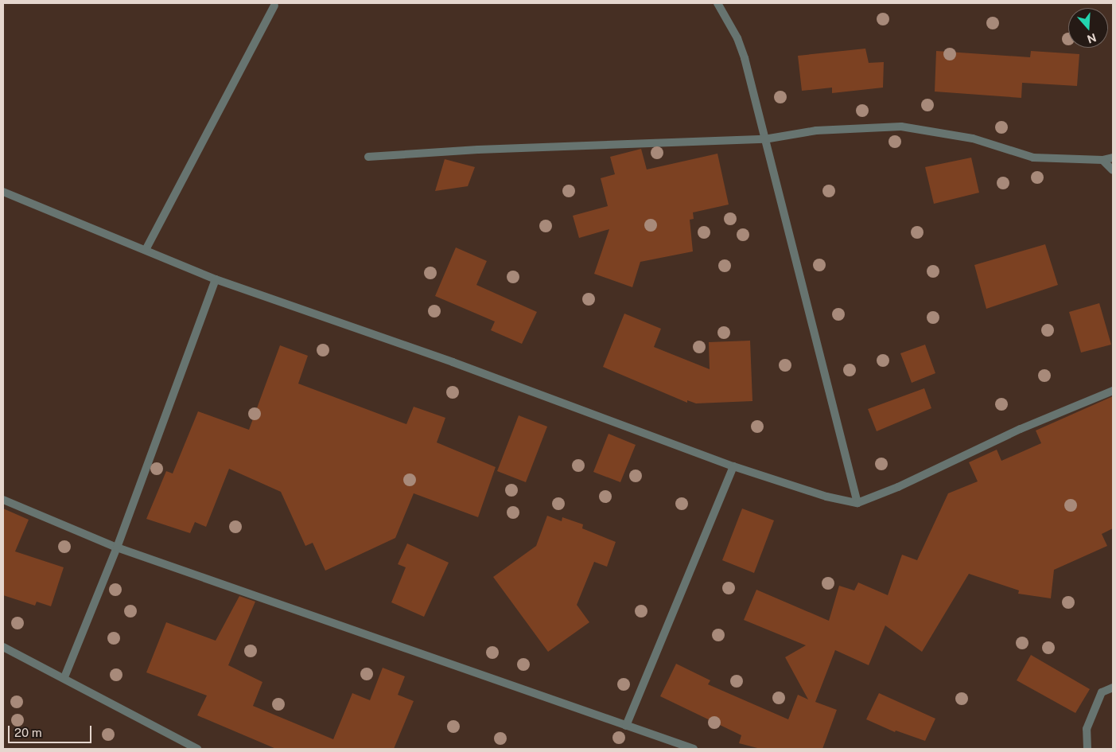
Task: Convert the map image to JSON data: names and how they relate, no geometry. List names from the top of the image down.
{
  "scale_bar": "20 m",
  "north": "bottom"
}
